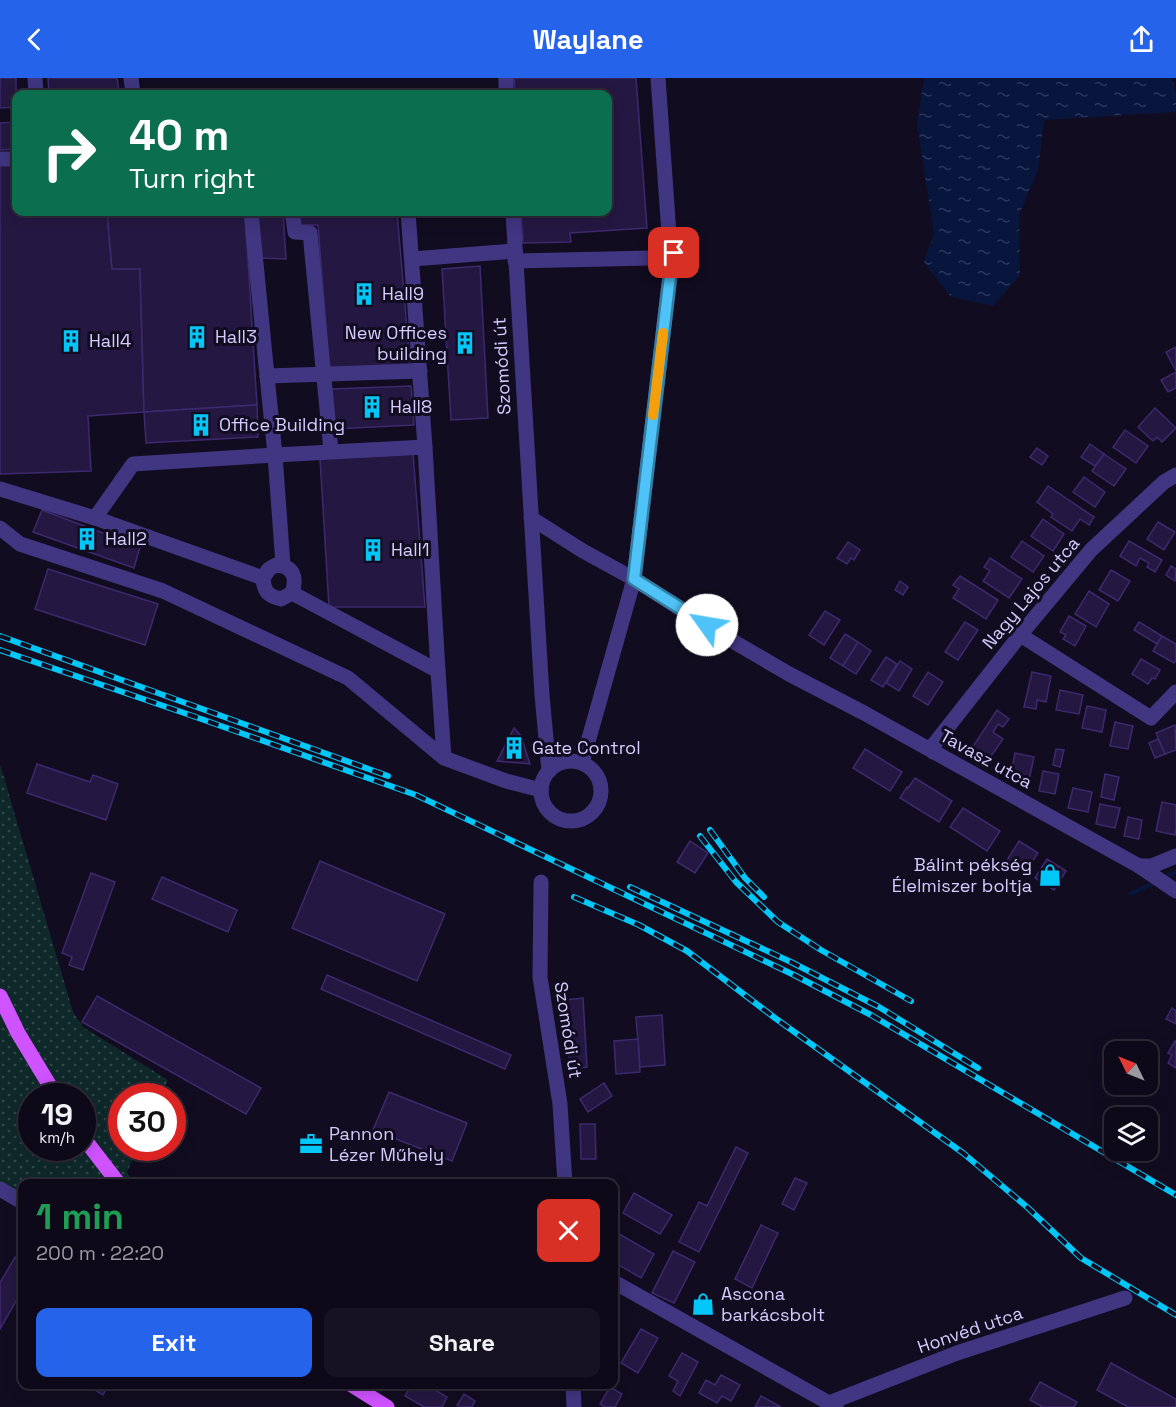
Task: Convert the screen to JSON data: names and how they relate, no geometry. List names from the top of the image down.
{
  "streets": {
    "street": [
      "Szomódi út",
      "Nagy Lajos utca",
      "Tavasz utca",
      "Honvéd utca"
    ]
  },
  "crossings": [
    ["Szomódi út", "Tavasz utca"],
    ["Nagy Lajos utca", "Tavasz utca"]
  ],
  "places": {
    "building": [
      "Hall9",
      "Hall3",
      "Hall4",
      "New Offices building",
      "Hall8",
      "Office Building",
      "Hall2",
      "Hall1",
      "Gate Control"
    ],
    "shop": ["Bálint pékség Élelmiszer boltja", "Ascona barkácsbolt"],
    "office": ["Pannon Lézer Műhely"]
  },
  "north": "top left",
  "page": {
    "header": "Waylane",
    "turn": ["40 m", "Turn right"],
    "speed": "19 km/h",
    "limit": "30",
    "heading": ["1 min", "200 m · 22:20"],
    "buttons": ["Exit", "Share"]
  }
}
